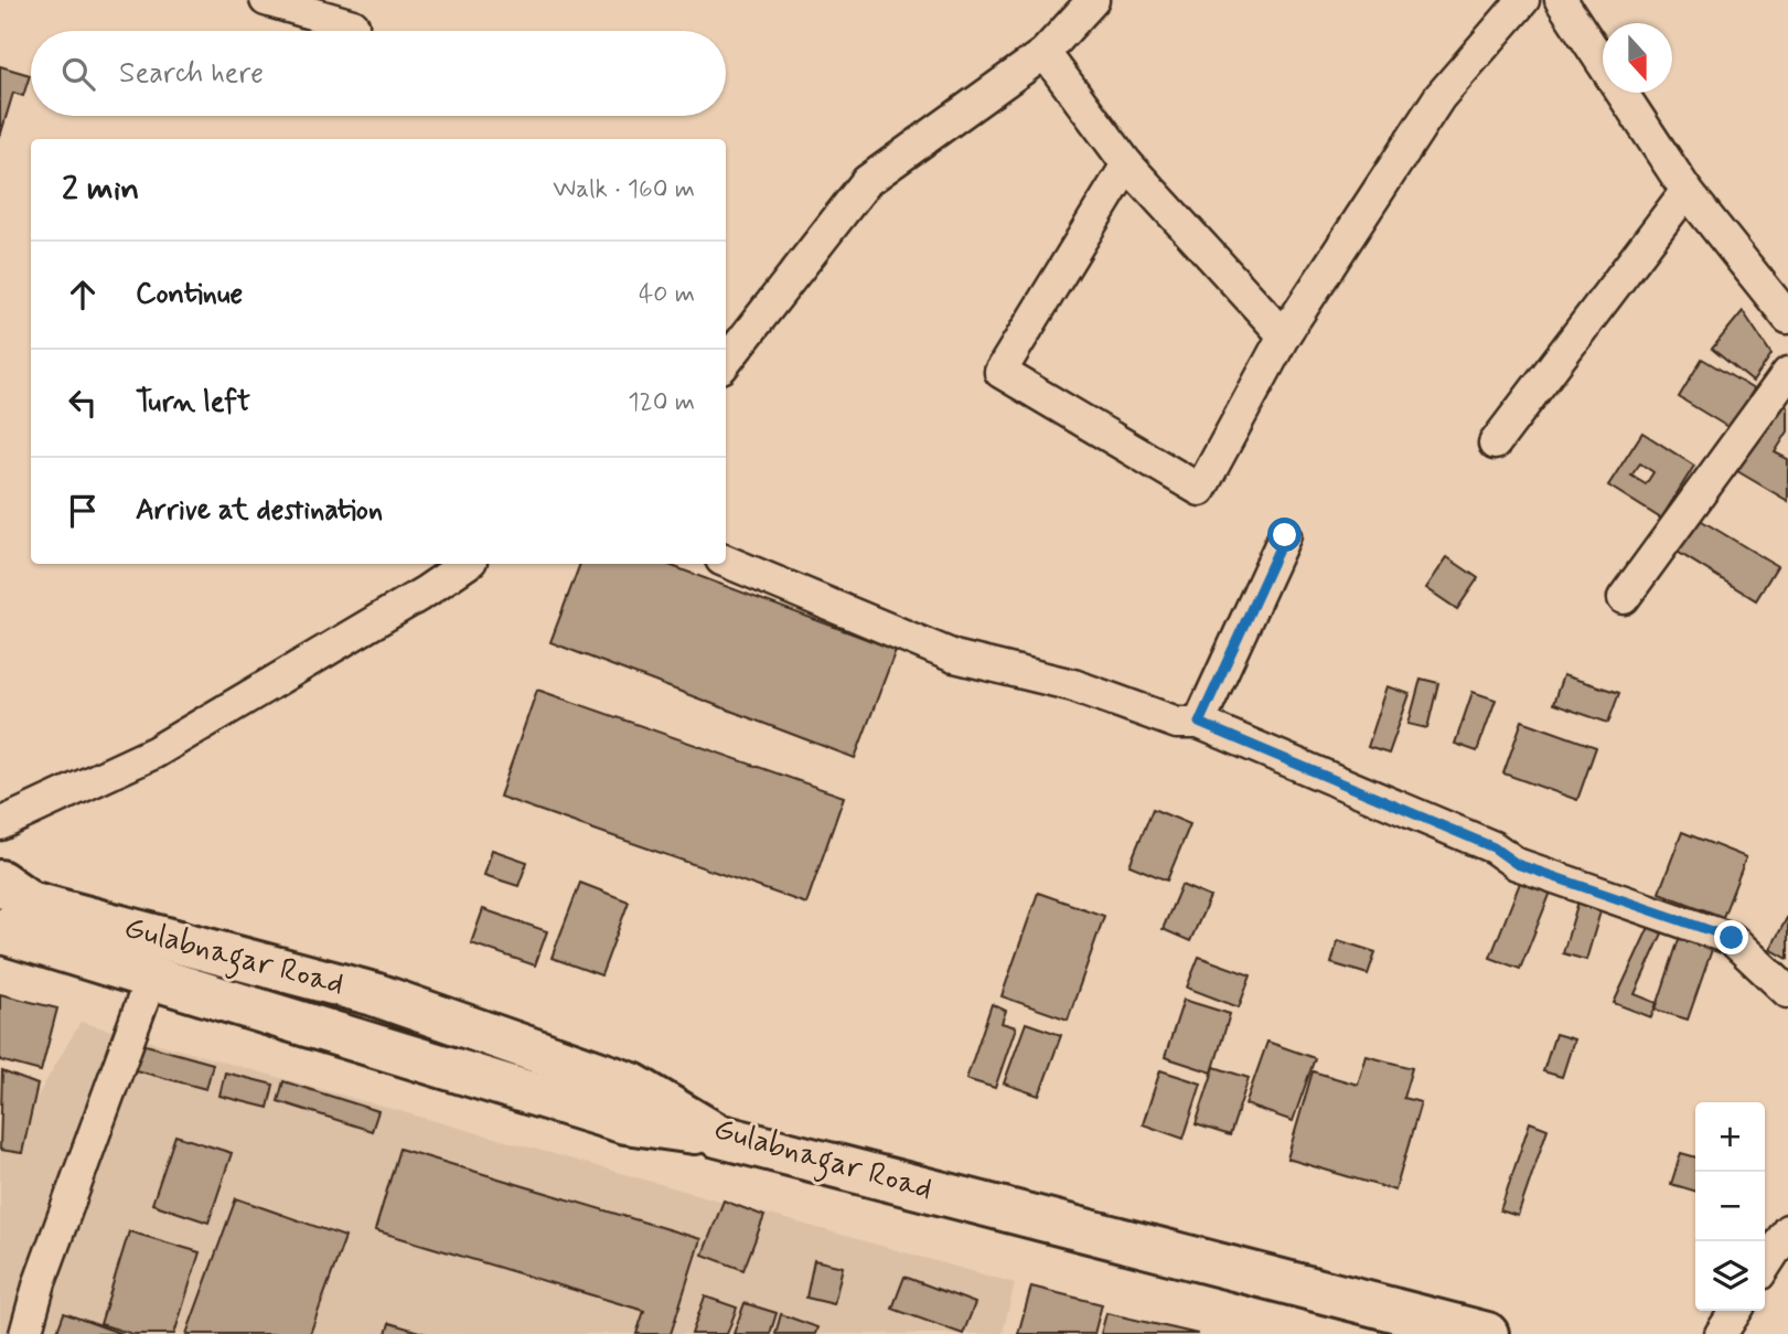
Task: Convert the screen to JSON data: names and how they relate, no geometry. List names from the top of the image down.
{
  "streets": {
    "main road": ["Gulabnagar Road"]
  },
  "north": "bottom",
  "page": {
    "search": "Search here",
    "heading": ["2 min", "Walk · 160 m"],
    "list": [
      ["Continue", "40 m"],
      ["Turn left", "120 m"],
      "Arrive at destination"
    ],
    "map_buttons": ["+", "−"]
  }
}
